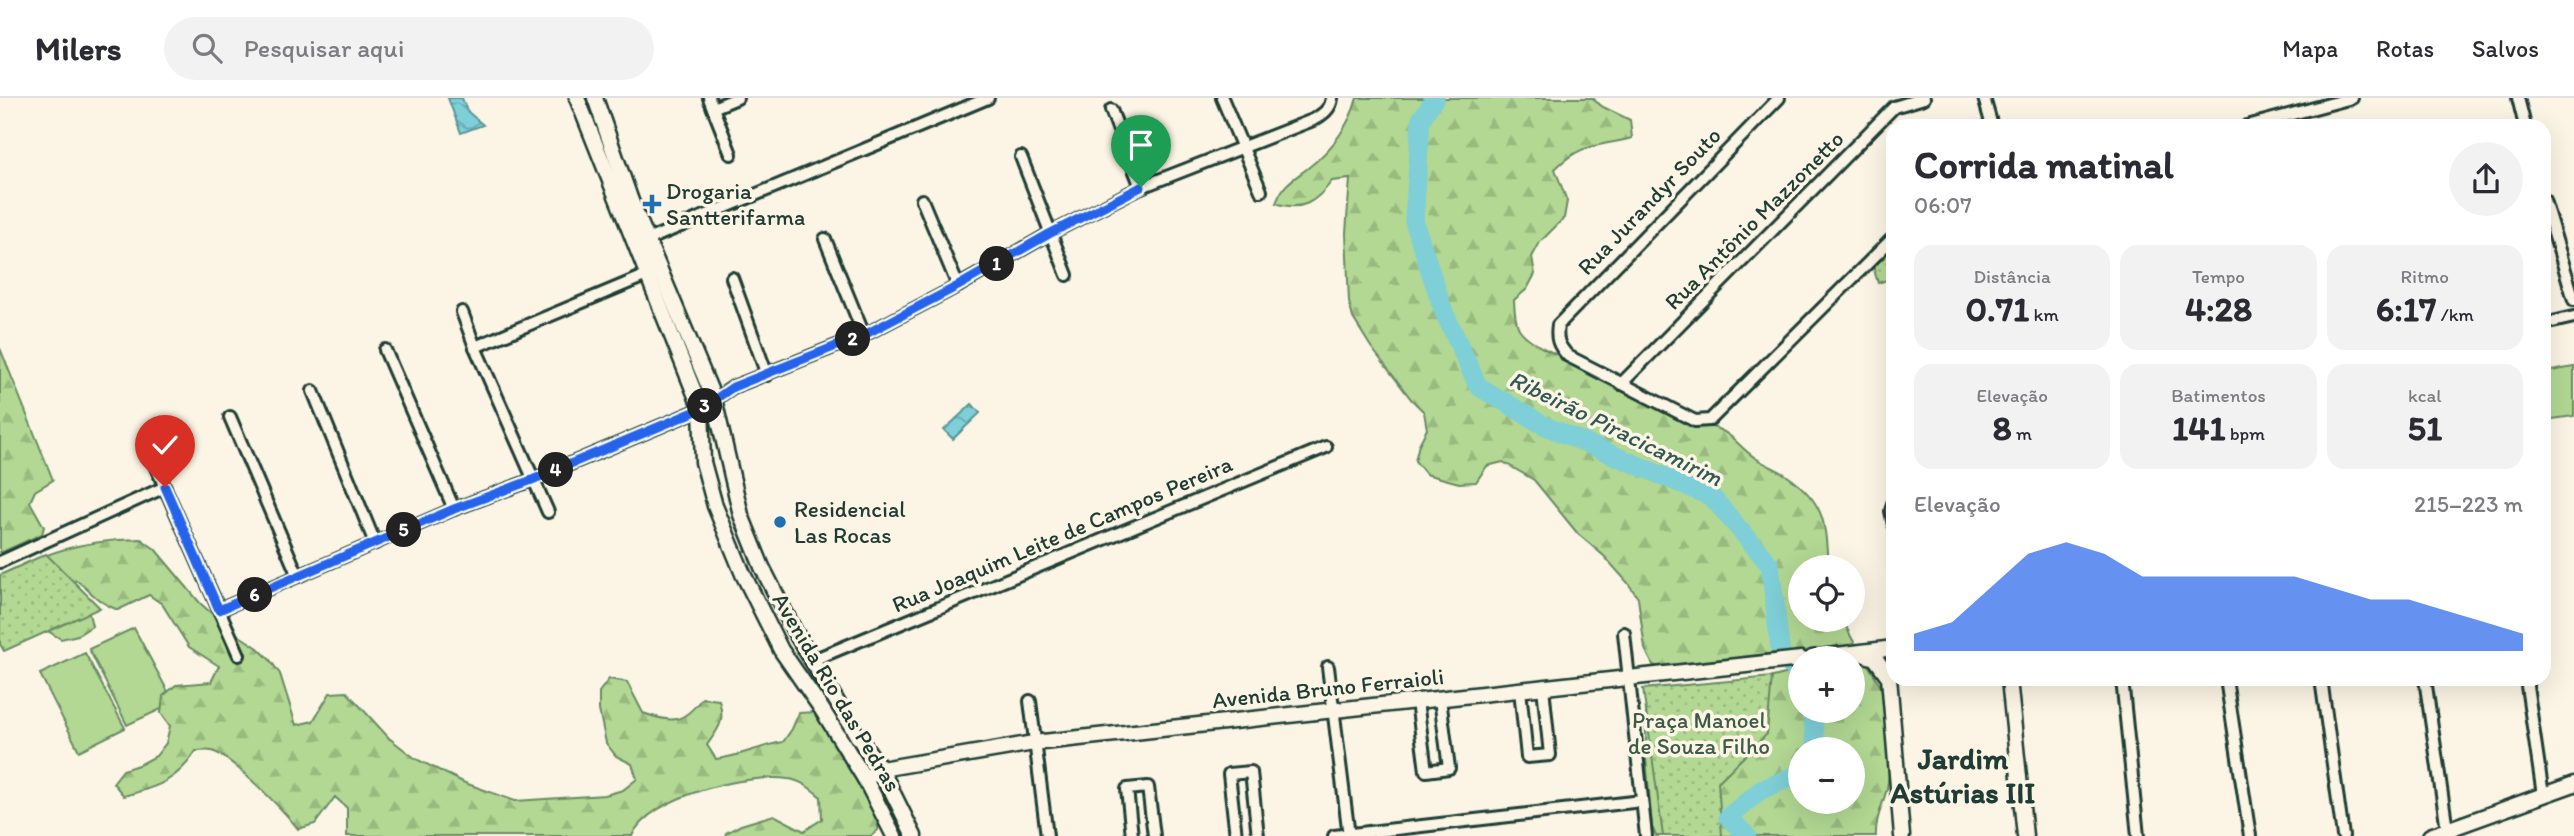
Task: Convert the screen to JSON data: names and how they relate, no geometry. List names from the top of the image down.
{
  "streets": {
    "street": [
      "Rua Jurandyr Souto",
      "Rua Antônio Mazzonetto",
      "Rua Joaquim Leite de Campos Pereira",
      "Avenida Bruno Ferraioli",
      "Avenida Rio das Pedras"
    ]
  },
  "crossings": [
    ["Rua Jurandyr Souto", "Rua Antônio Mazzonetto"],
    ["Rua Joaquim Leite de Campos Pereira", "Avenida Rio das Pedras"],
    ["Avenida Bruno Ferraioli", "Avenida Rio das Pedras"]
  ],
  "districts": ["Jardim Astúrias III"],
  "water": ["Ribeirão Piracicamirim"],
  "parks": ["Praça Manoel de Souza Filho"],
  "places": {
    "health": ["Drogaria Santterifarma"],
    "other": ["Residencial Las Rocas"]
  },
  "page": {
    "header": "Milers",
    "search": "Pesquisar aqui",
    "nav": ["Mapa", "Rotas", "Salvos"],
    "heading": ["Corrida matinal", "06:07"],
    "stats": [
      ["Distância", "0.71 km"],
      ["Tempo", "4:28"],
      ["Ritmo", "6:17 /km"],
      ["Elevação", "8 m"],
      ["Batimentos", "141 bpm"],
      ["kcal", "51"]
    ],
    "pins": [
      "1",
      "2",
      "3",
      "4",
      "5",
      "6"
    ],
    "chart": ["Elevação", "215–223 m"],
    "map_buttons": ["+", "−"]
  }
}
